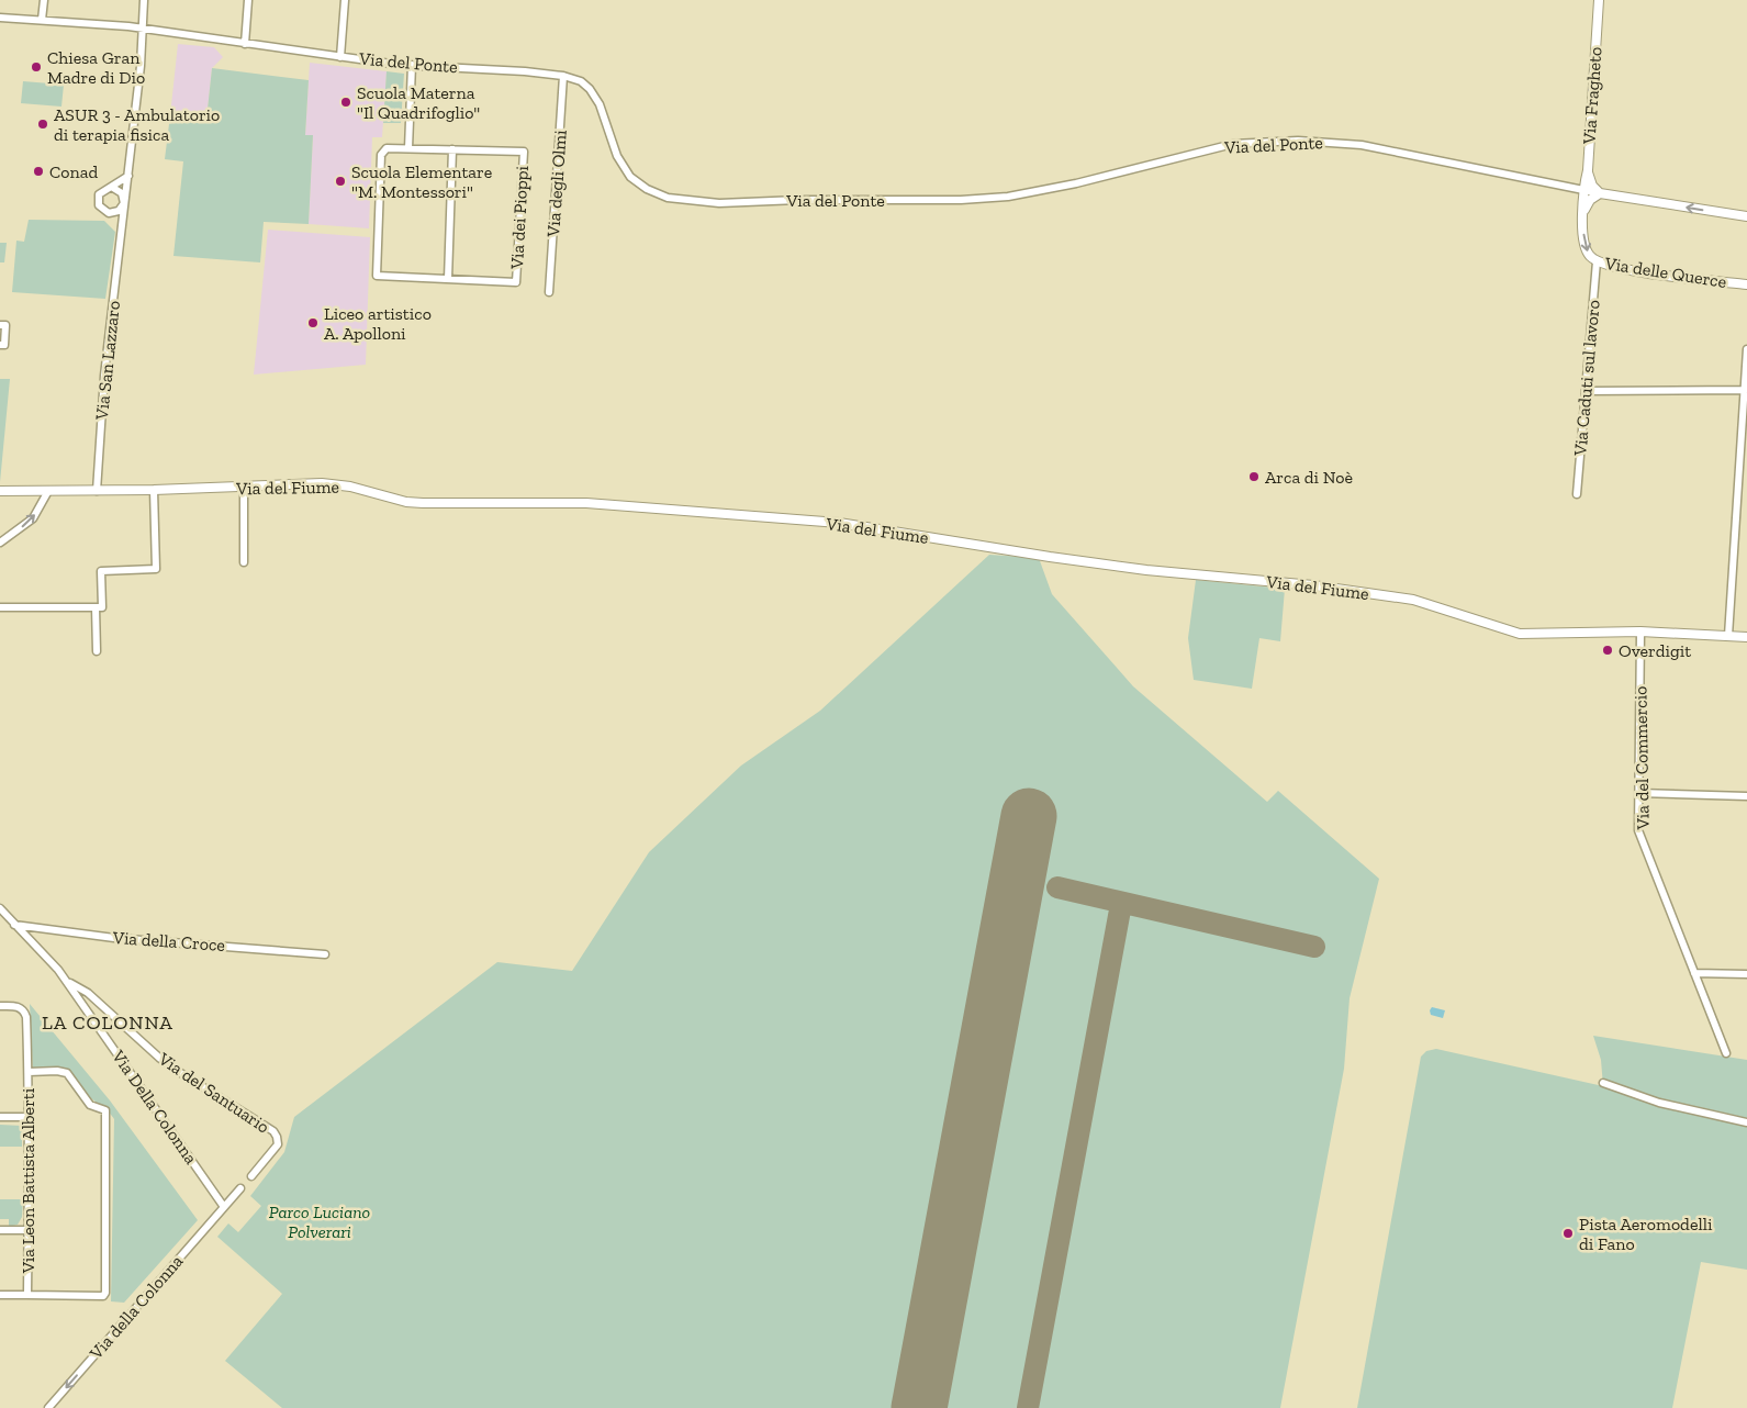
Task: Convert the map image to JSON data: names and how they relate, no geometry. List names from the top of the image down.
{
  "streets": {
    "street": [
      "Via del Ponte",
      "Via Fragheto",
      "Via degli Olmi",
      "Via dei Pioppi",
      "Via delle Querce",
      "Via San Lazzaro",
      "Via Caduti sul lavoro",
      "Via del Fiume",
      "Via del Commercio",
      "Via della Croce",
      "Via del Santuario",
      "Via Della Colonna",
      "Via Leon Battista Alberti",
      "Via della Colonna"
    ]
  },
  "crossings": [
    ["Via del Ponte", "Via Fragheto"],
    ["Via del Ponte", "Via degli Olmi"],
    ["Via del Ponte", "Via delle Querce"],
    ["Via del Ponte", "Via San Lazzaro"],
    ["Via Fragheto", "Via delle Querce"],
    ["Via delle Querce", "Via Caduti sul lavoro"],
    ["Via San Lazzaro", "Via del Fiume"],
    ["Via del Fiume", "Via del Commercio"],
    ["Via della Croce", "Via Della Colonna"],
    ["Via del Santuario", "Via Della Colonna"],
    ["Via Della Colonna", "Via della Colonna"]
  ],
  "one_way": ["Via della Colonna"],
  "districts": ["LA COLONNA"],
  "parks": ["Parco Luciano Polverari"],
  "places": [
    "Chiesa Gran Madre di Dio",
    "Scuola Materna \"Il Quadrifoglio\"",
    "ASUR 3 - Ambulatorio di terapia fisica",
    "Conad",
    "Scuola Elementare \"M. Montessori\"",
    "Liceo artistico A. Apolloni",
    "Arca di Noè",
    "Overdigit",
    "Pista Aeromodelli di Fano"
  ]
}
